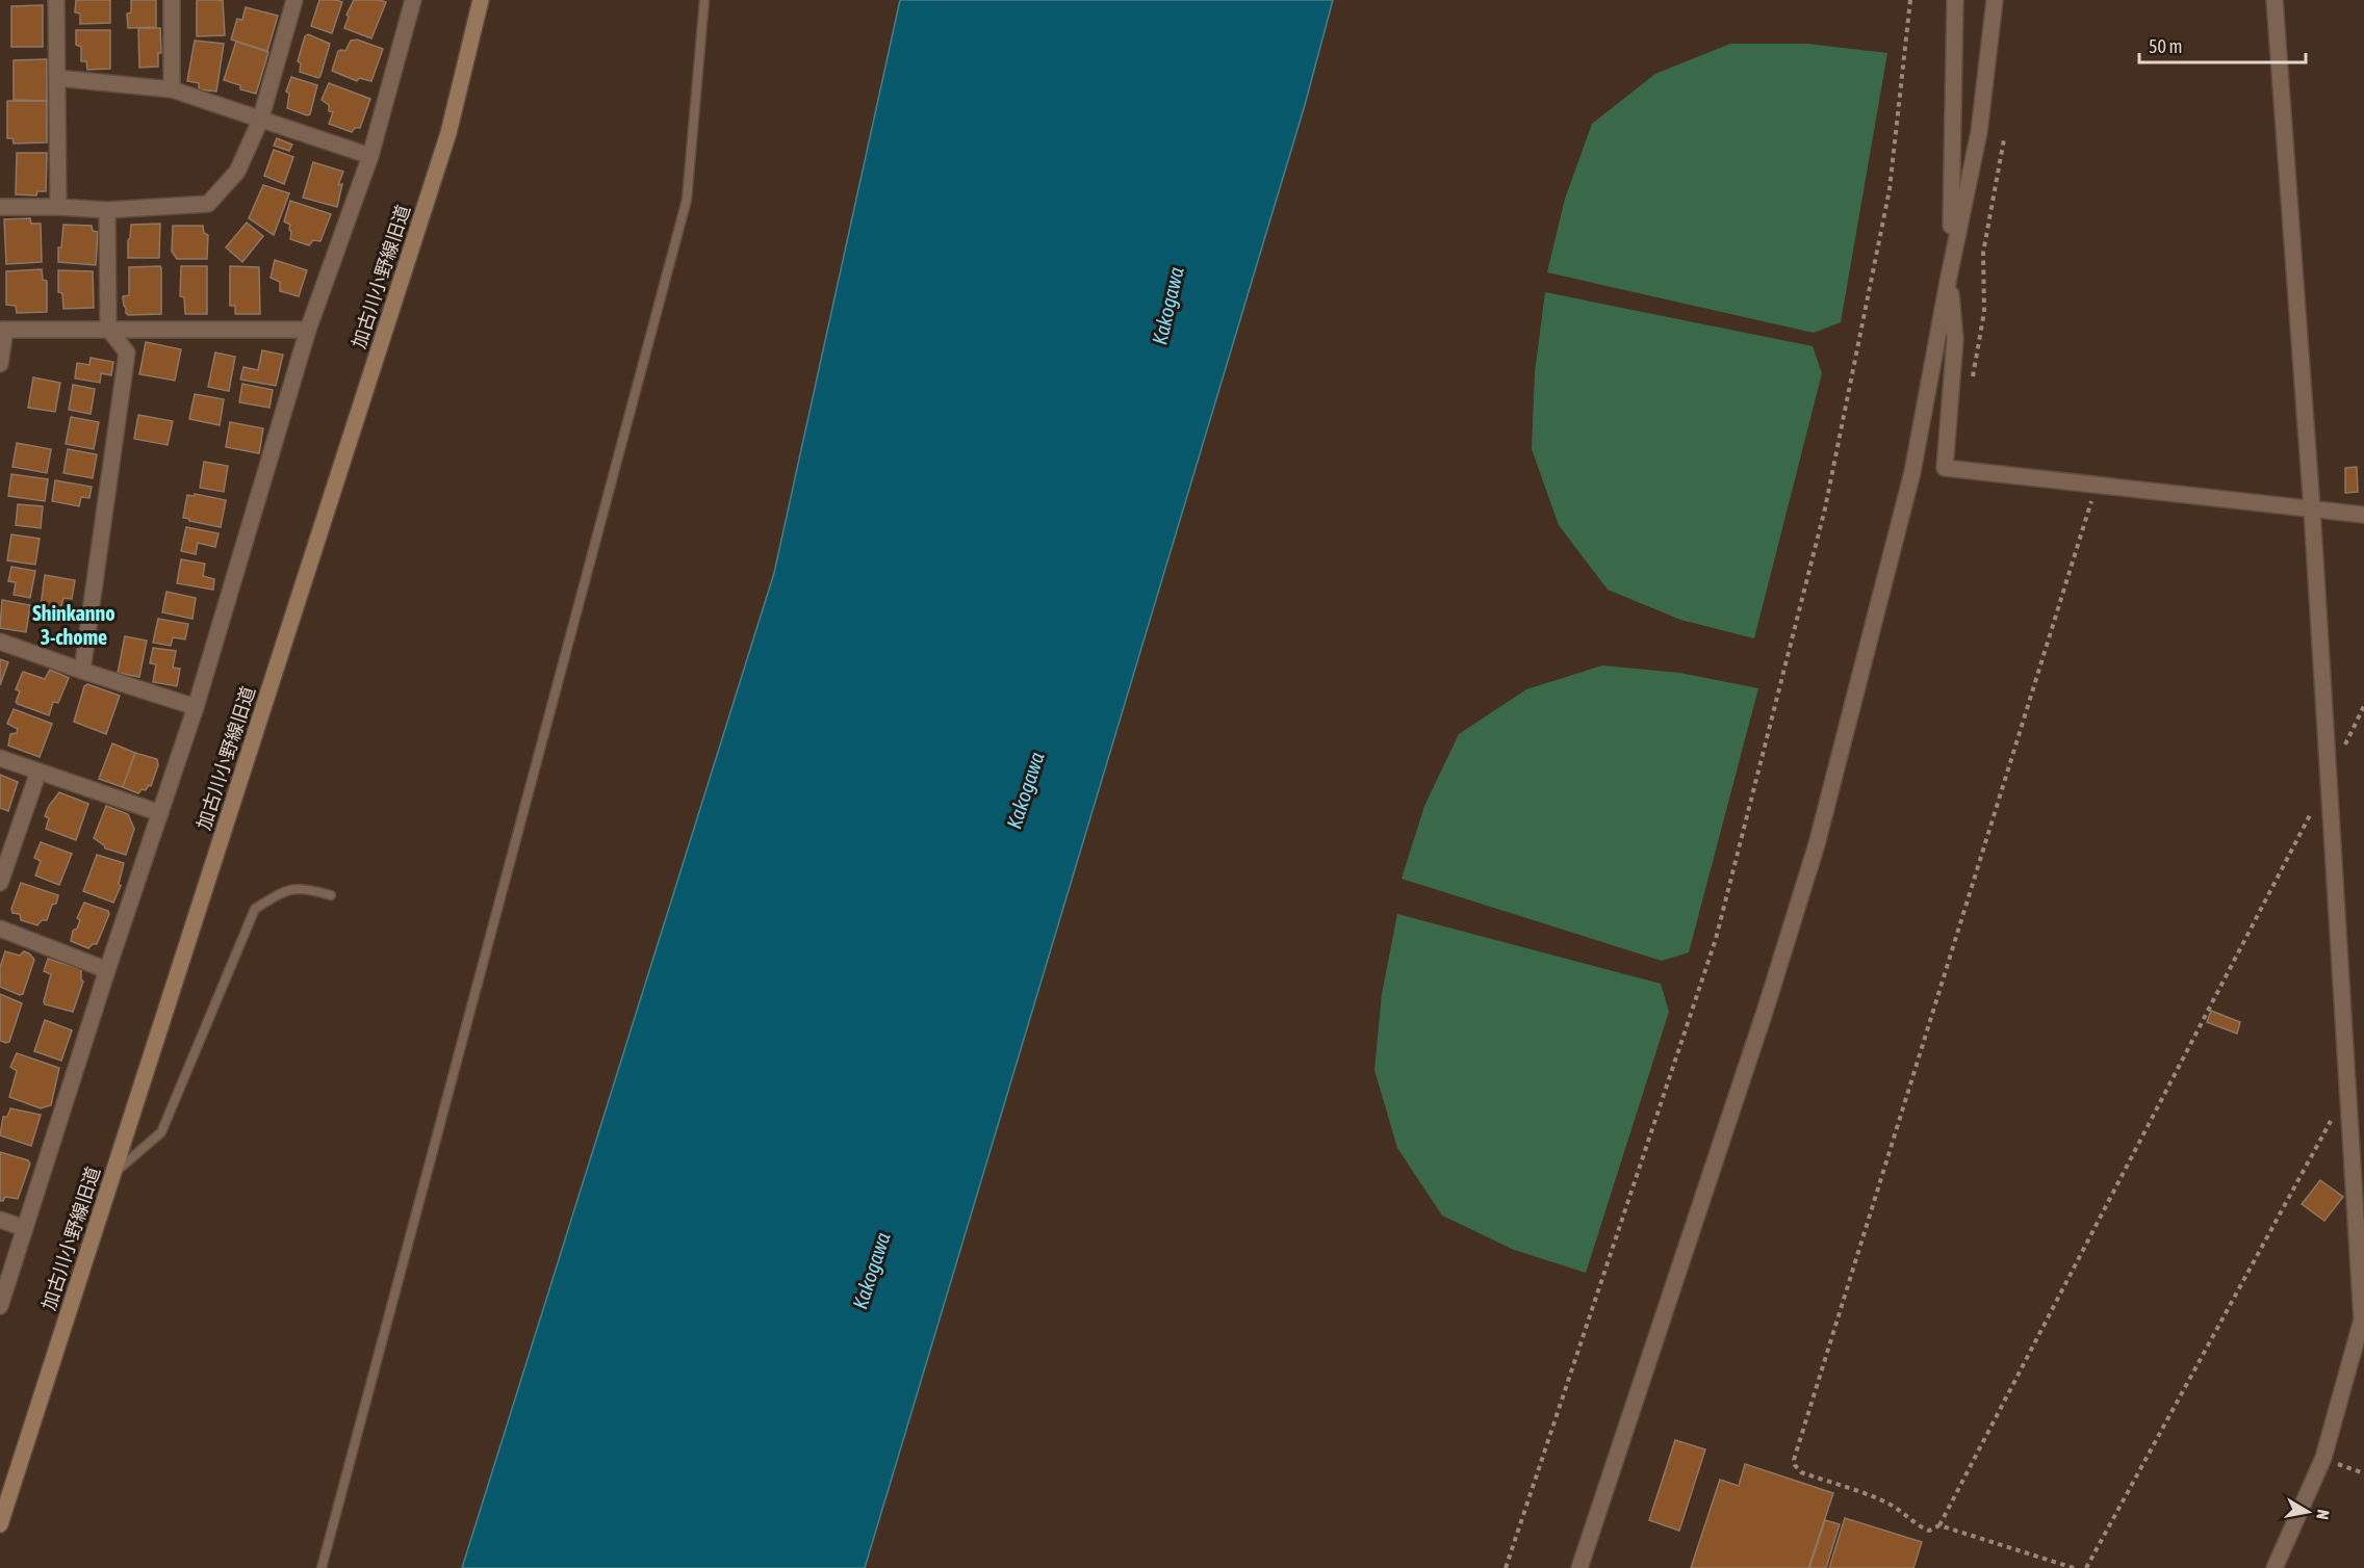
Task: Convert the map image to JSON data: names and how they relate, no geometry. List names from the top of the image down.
{
  "streets": {
    "street": ["加古川小野線旧道"]
  },
  "districts": ["Shinkanno 3-chome"],
  "water": ["Kakogawa"],
  "scale_bar": "50 m",
  "north": "right"
}
